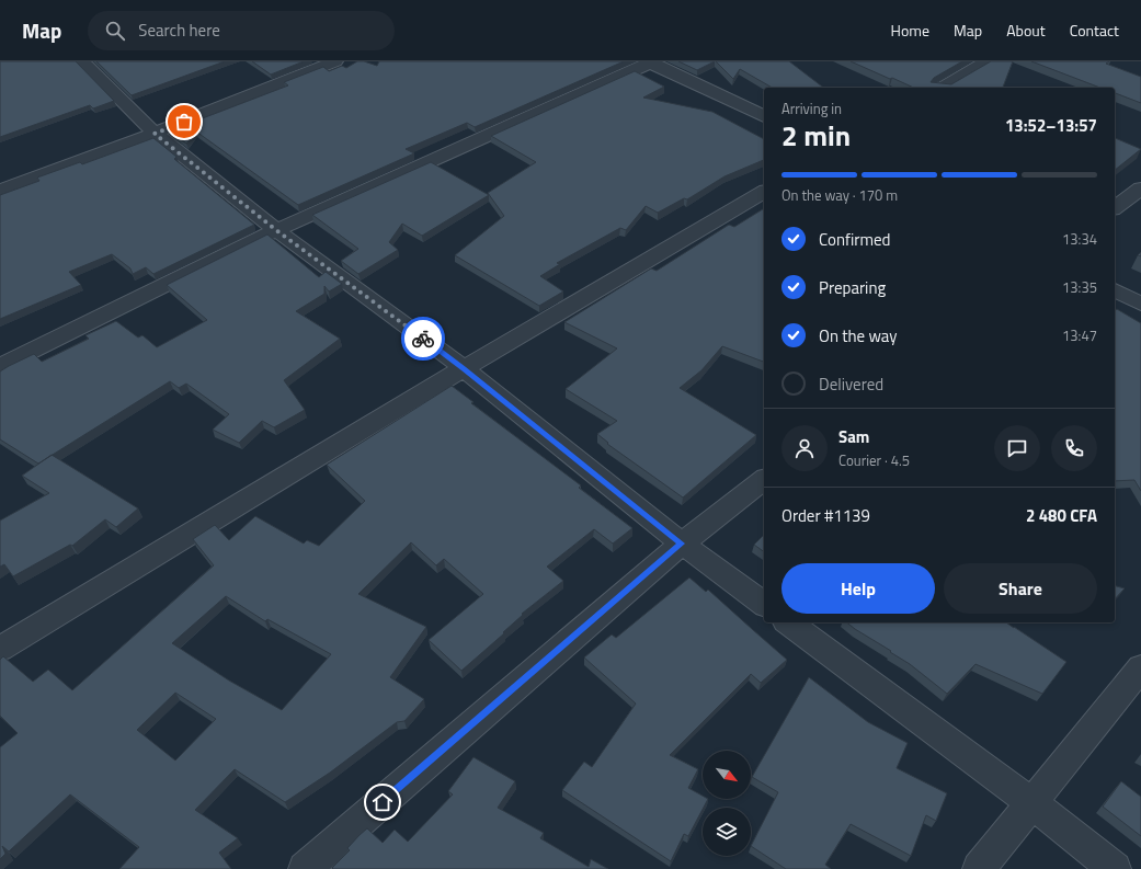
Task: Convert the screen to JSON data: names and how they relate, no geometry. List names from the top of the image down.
{
  "north": "bottom right",
  "page": {
    "header": "Map",
    "search": "Search here",
    "nav": [
      "Home",
      "Map",
      "About",
      "Contact"
    ],
    "heading": ["2 min", "Arriving in", "13:52–13:57"],
    "panel": [
      "Sam",
      "Courier · 4.5",
      "Order #1139",
      "2 480 CFA"
    ],
    "bar": "On the way · 170 m",
    "list": [
      ["Confirmed", "13:34"],
      ["Preparing", "13:35"],
      ["On the way", "13:47"],
      "Delivered"
    ],
    "buttons": ["Help", "Share"]
  }
}
